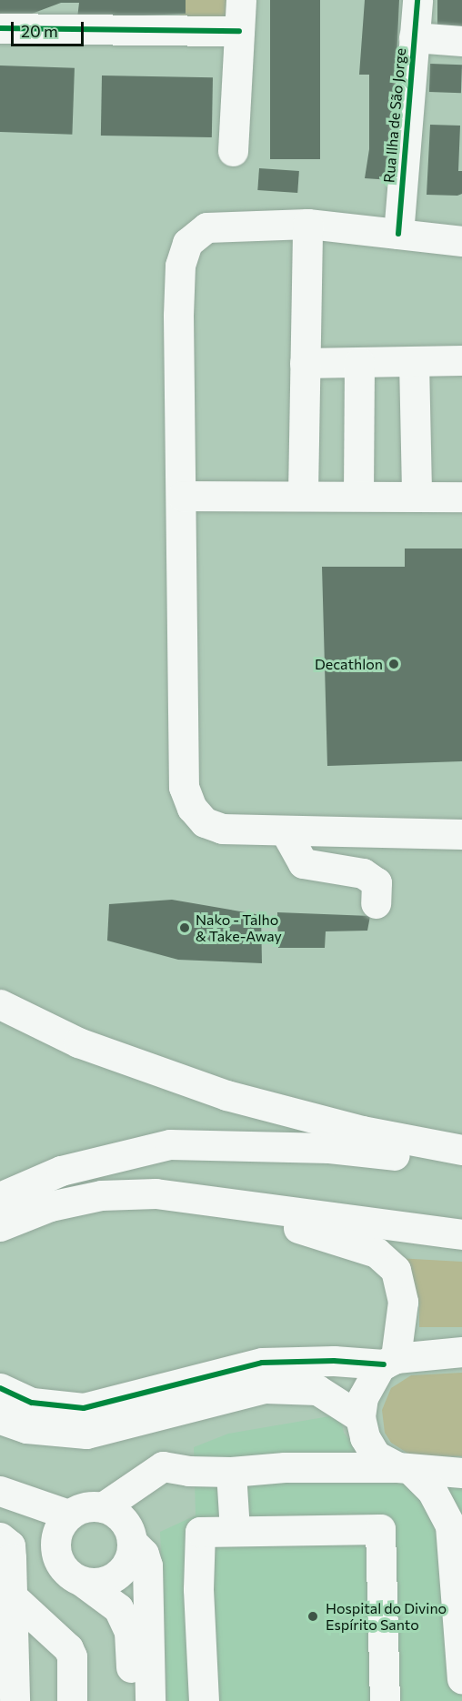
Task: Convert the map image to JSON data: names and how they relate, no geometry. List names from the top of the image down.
{
  "streets": {
    "main road": ["Rua Ilha de São Jorge"]
  },
  "places": ["Decathlon", "Nako - Talho & Take-Away", "Hospital do Divino Espírito Santo"],
  "scale_bar": "20 m"
}
